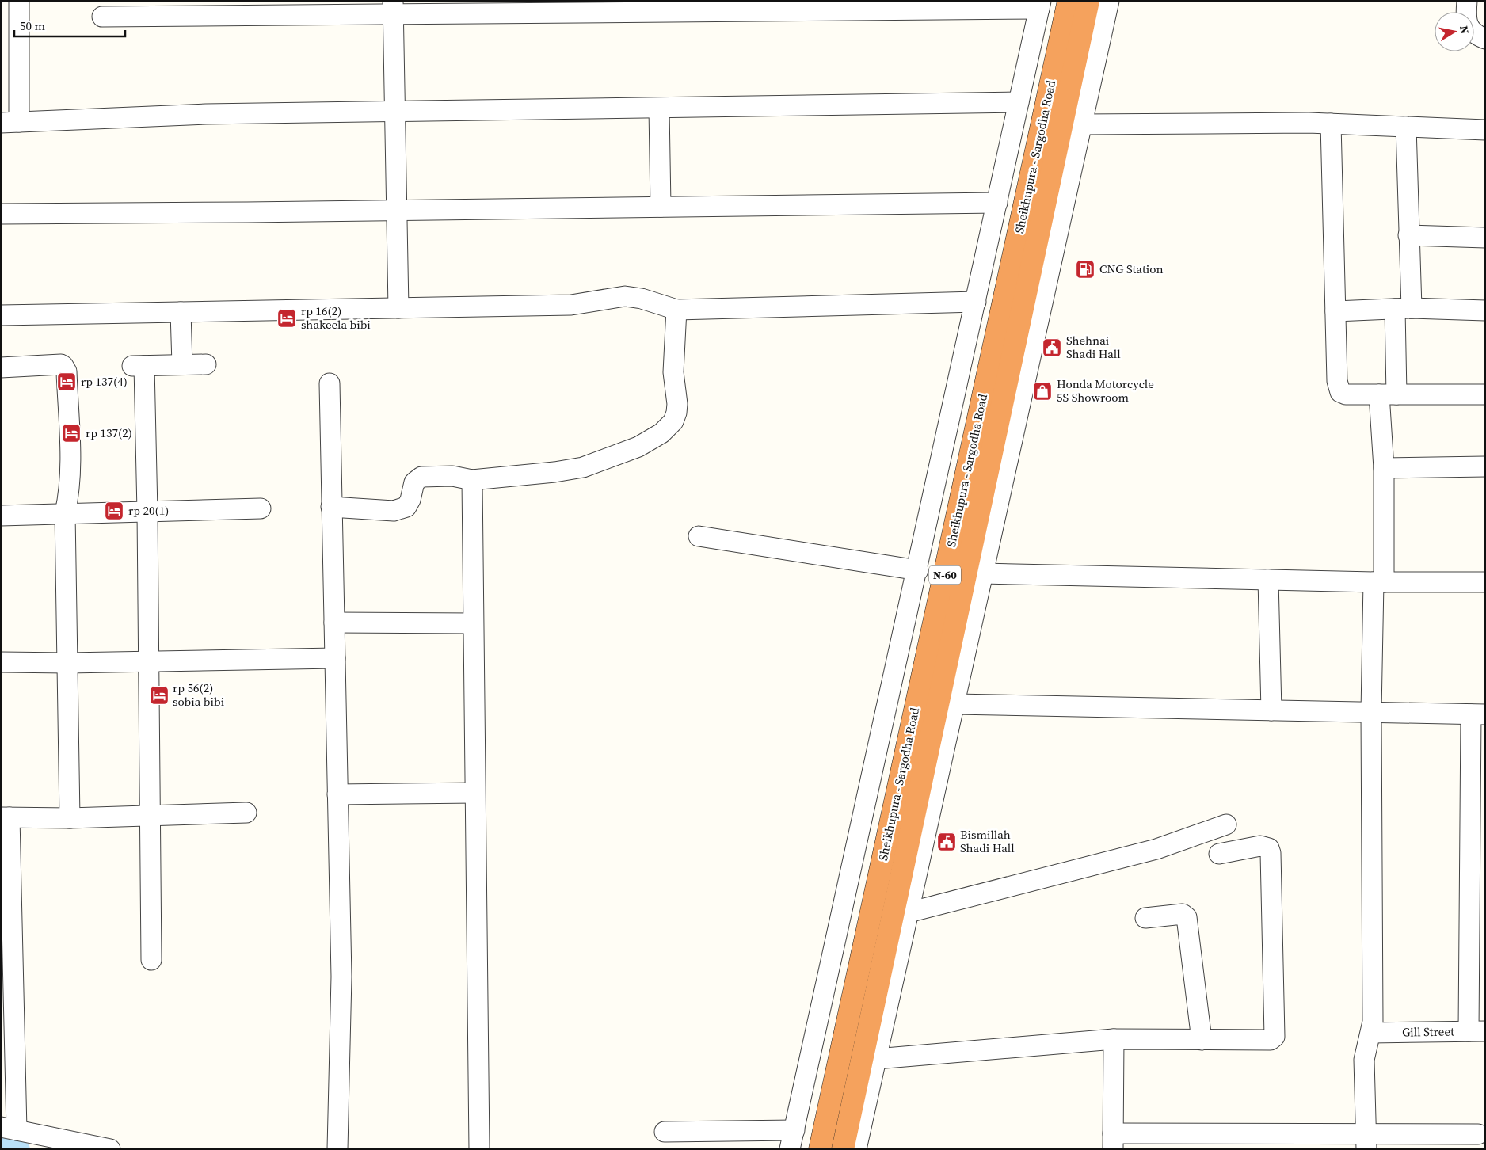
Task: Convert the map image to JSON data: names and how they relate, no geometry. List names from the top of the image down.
{
  "streets": {
    "highway": ["Sheikhupura - Sargodha Road", "N-60"],
    "street": ["Gill Street"]
  },
  "places": {
    "fuel station": ["CNG Station"],
    "hotel": [
      "rp 16(2) shakeela bibi",
      "rp 137(4)",
      "rp 137(2)",
      "rp 20(1)",
      "rp 56(2) sobia bibi"
    ],
    "public building": ["Shehnai Shadi Hall", "Bismillah Shadi Hall"],
    "shop": ["Honda Motorcycle 5S Showroom"]
  },
  "scale_bar": "50 m",
  "north": "right"
}
